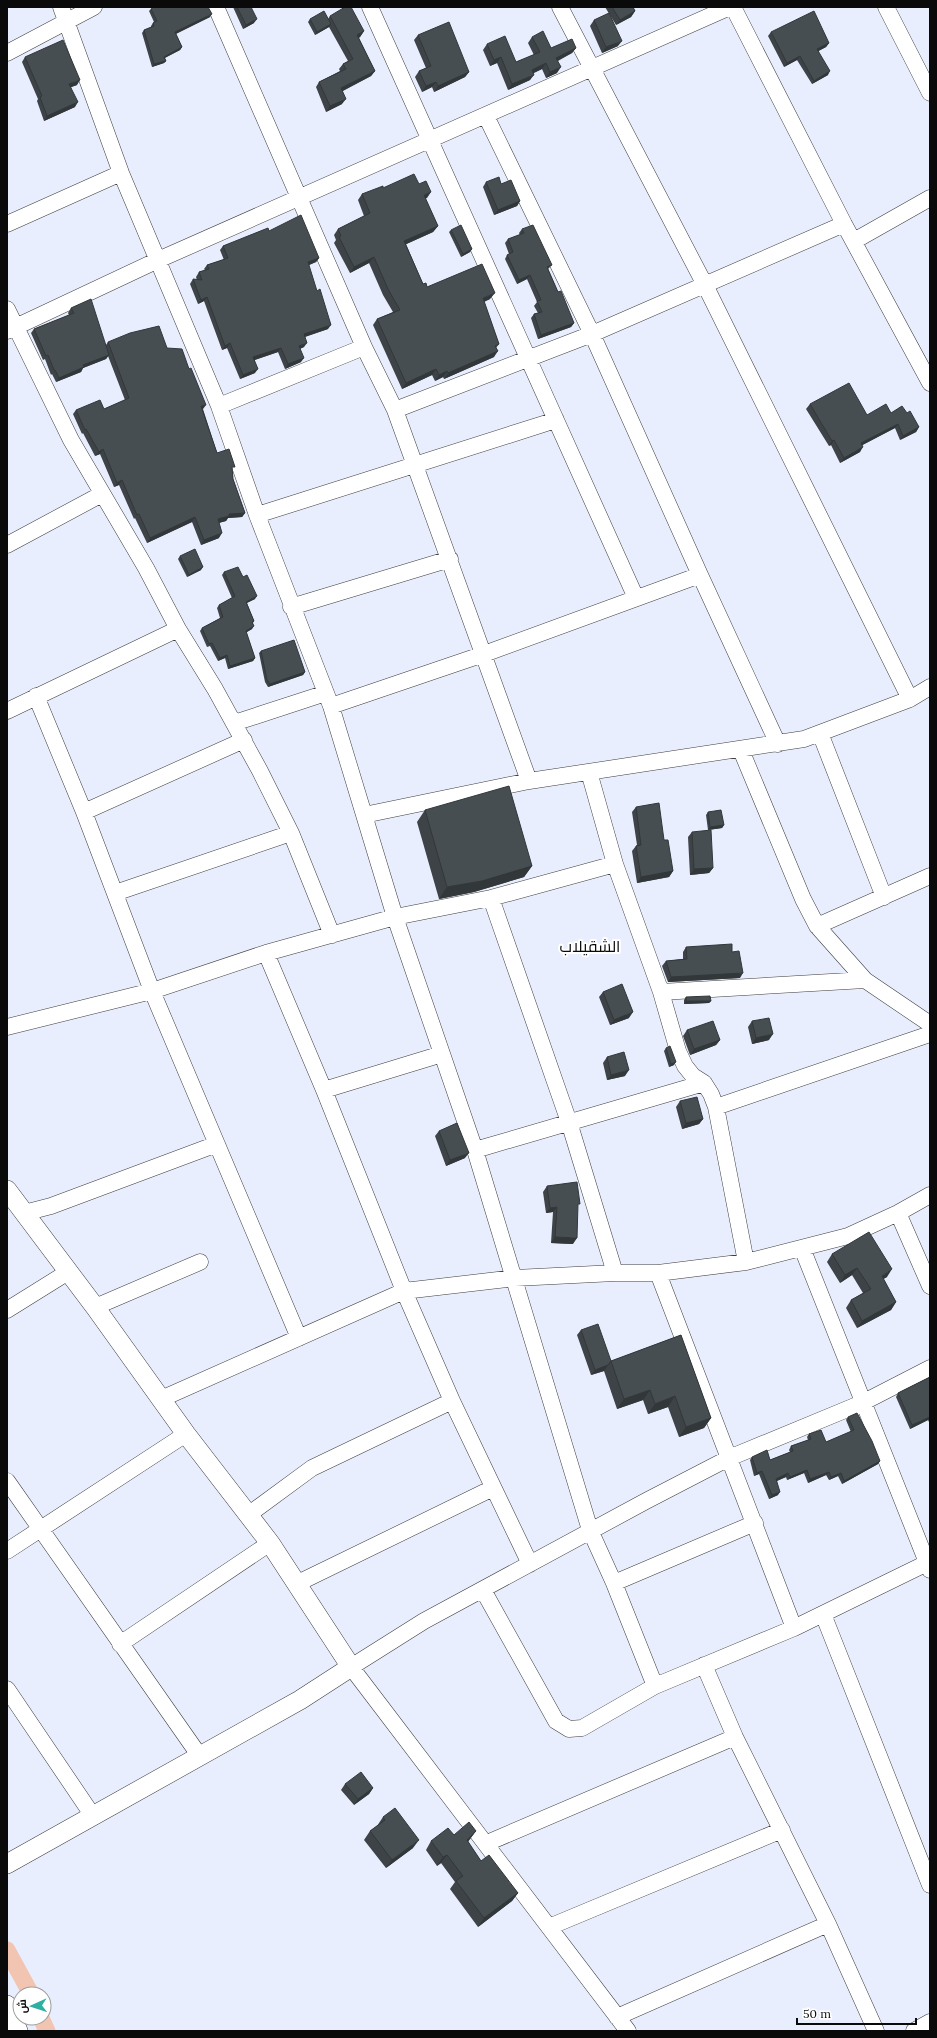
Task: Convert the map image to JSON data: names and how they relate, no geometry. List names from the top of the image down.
{
  "districts": ["الشقيلاب"],
  "scale_bar": "50 m",
  "north": "left"
}
